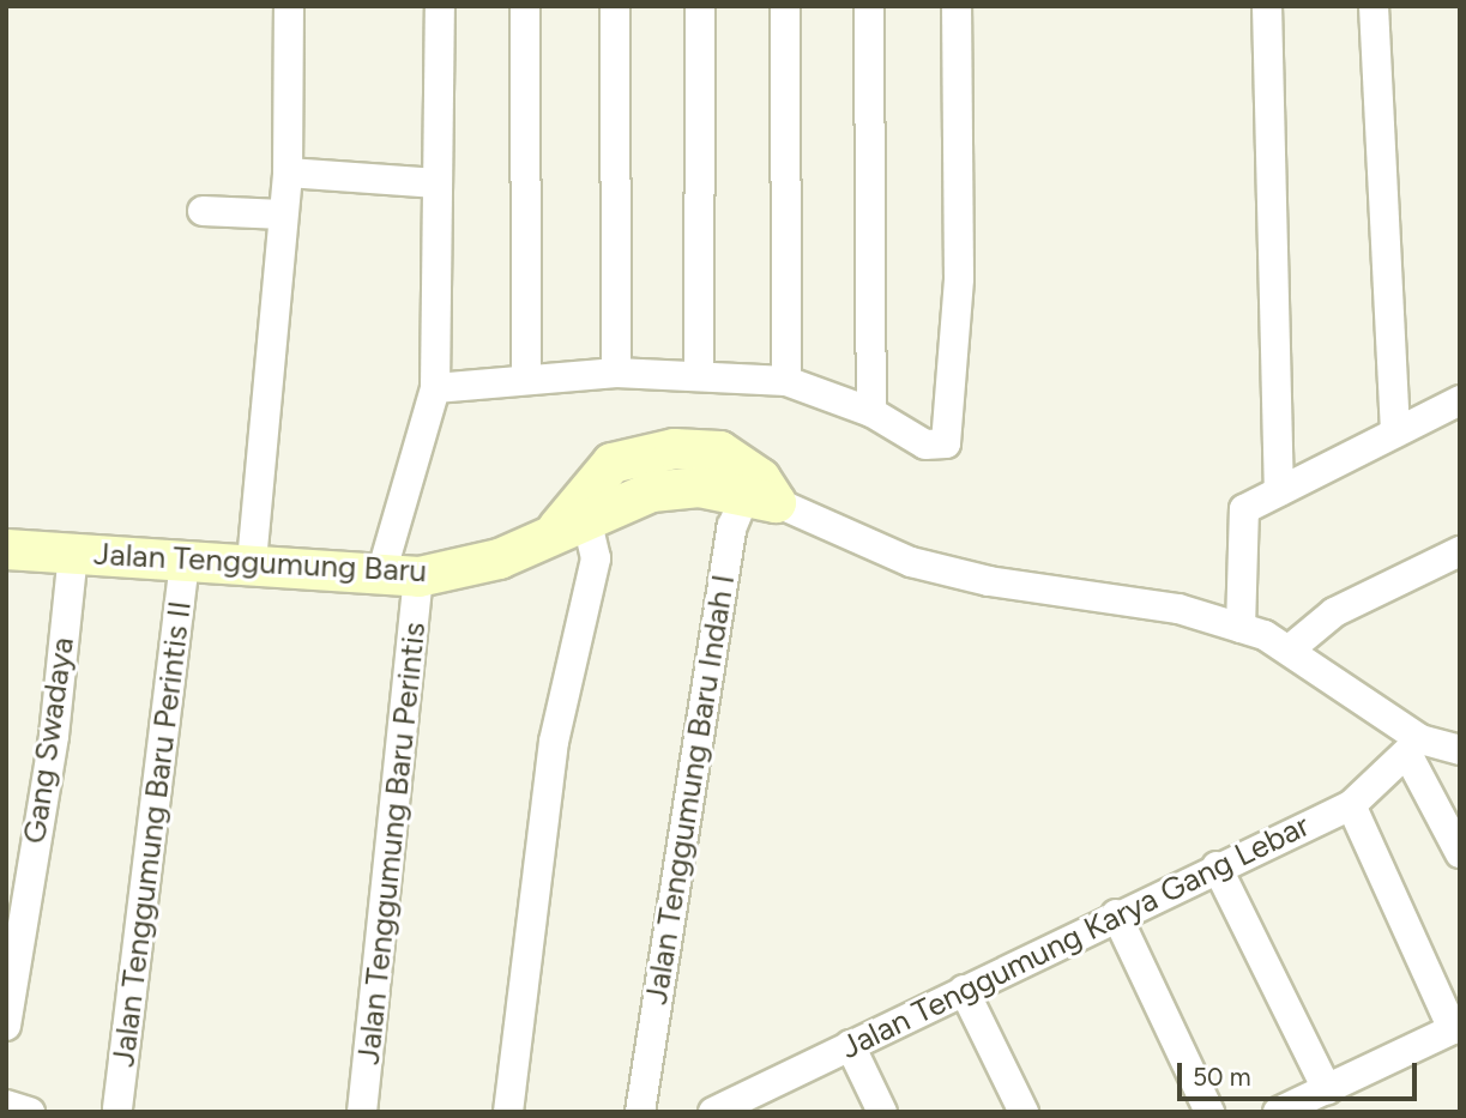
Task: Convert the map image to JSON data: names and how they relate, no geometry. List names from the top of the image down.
{
  "streets": {
    "street": [
      "Jalan Tenggumung Baru",
      "Gang Swadaya",
      "Jalan Tenggumung Baru Indah I",
      "Jalan Tenggumung Baru Perintis II",
      "Jalan Tenggumung Baru Perintis",
      "Jalan Tenggumung Karya Gang Lebar"
    ]
  },
  "crossings": [
    ["Jalan Tenggumung Baru", "Gang Swadaya"],
    ["Jalan Tenggumung Baru", "Jalan Tenggumung Baru Indah I"],
    ["Jalan Tenggumung Baru", "Jalan Tenggumung Baru Perintis II"],
    ["Jalan Tenggumung Baru", "Jalan Tenggumung Baru Perintis"],
    ["Jalan Tenggumung Baru", "Jalan Tenggumung Karya Gang Lebar"]
  ],
  "scale_bar": "50 m"
}
